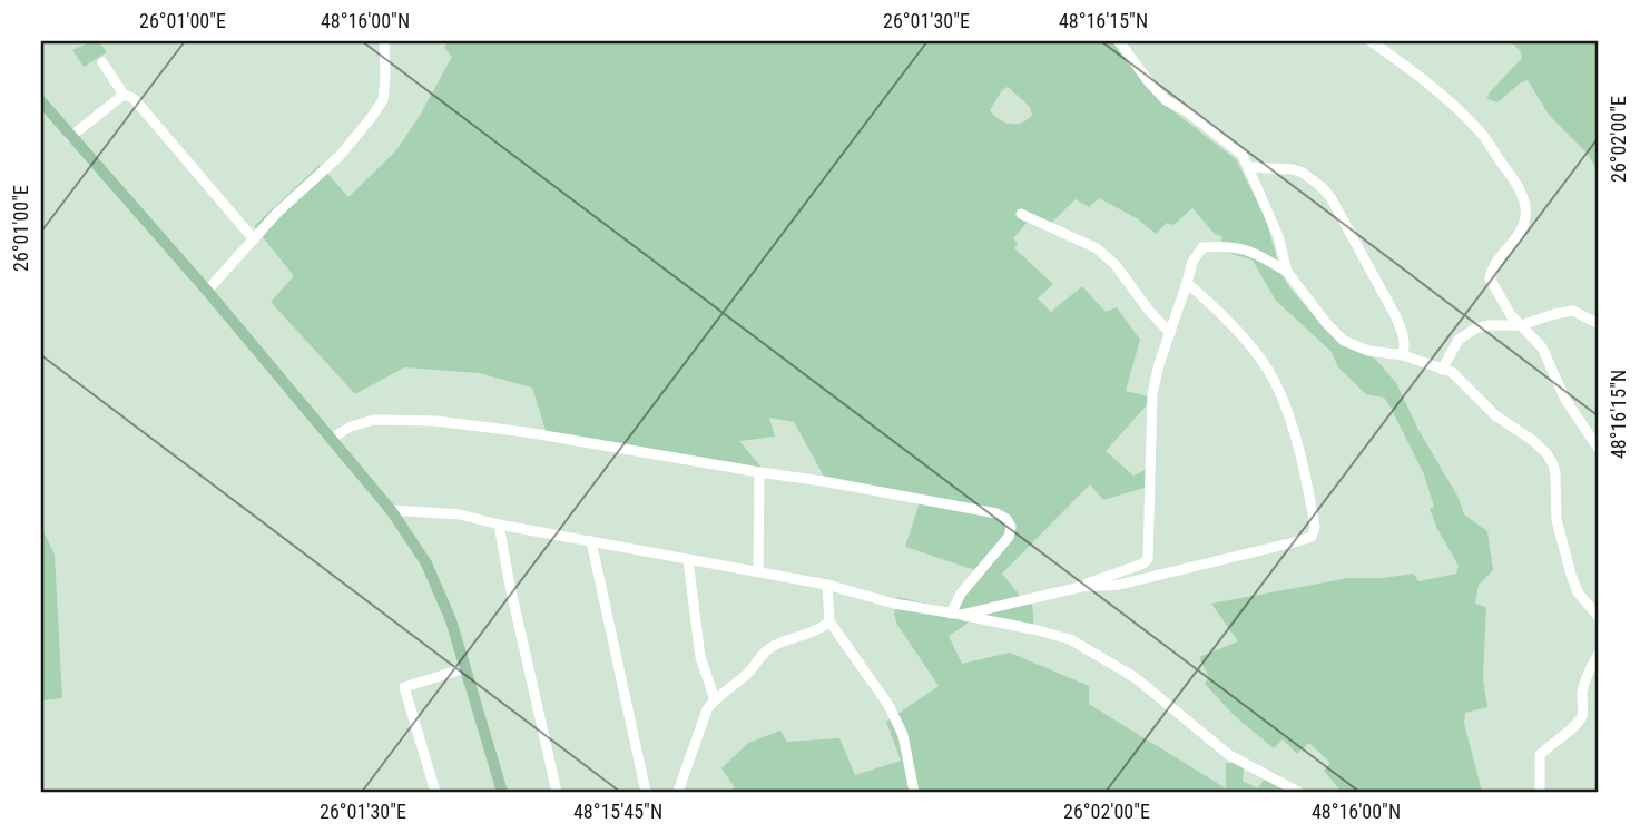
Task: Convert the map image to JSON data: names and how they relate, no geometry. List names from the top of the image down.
{
  "coordinates": [
    "26°01'00\"E",
    "48°16'00\"N",
    "26°01'30\"E",
    "48°16'15\"N",
    "26°02'00\"E",
    "48°15'45\"N"
  ]
}
